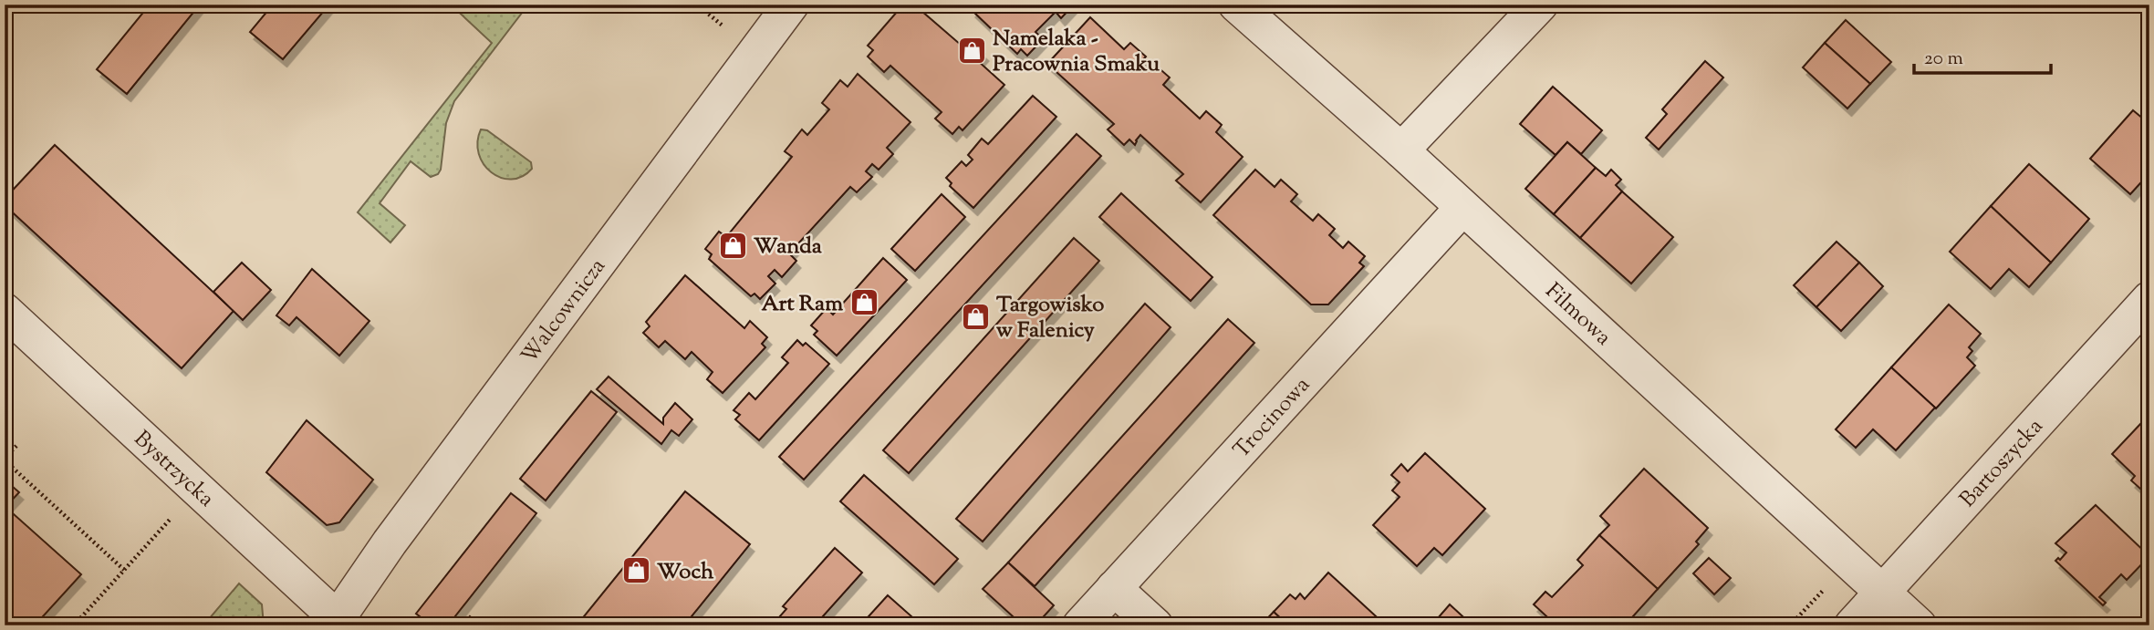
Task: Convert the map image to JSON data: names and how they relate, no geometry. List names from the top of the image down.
{
  "streets": {
    "street": [
      "Walcownicza",
      "Filmowa",
      "Trocinowa",
      "Bartoszycka",
      "Bystrzycka"
    ]
  },
  "crossings": [
    ["Walcownicza", "Bystrzycka"],
    ["Filmowa", "Trocinowa"],
    ["Filmowa", "Bartoszycka"]
  ],
  "places": {
    "shop": [
      "Namelaka - Pracownia Smaku",
      "Wanda",
      "Art Ram",
      "Targowisko w Falenicy",
      "Woch"
    ]
  },
  "scale_bar": "20 m"
}
